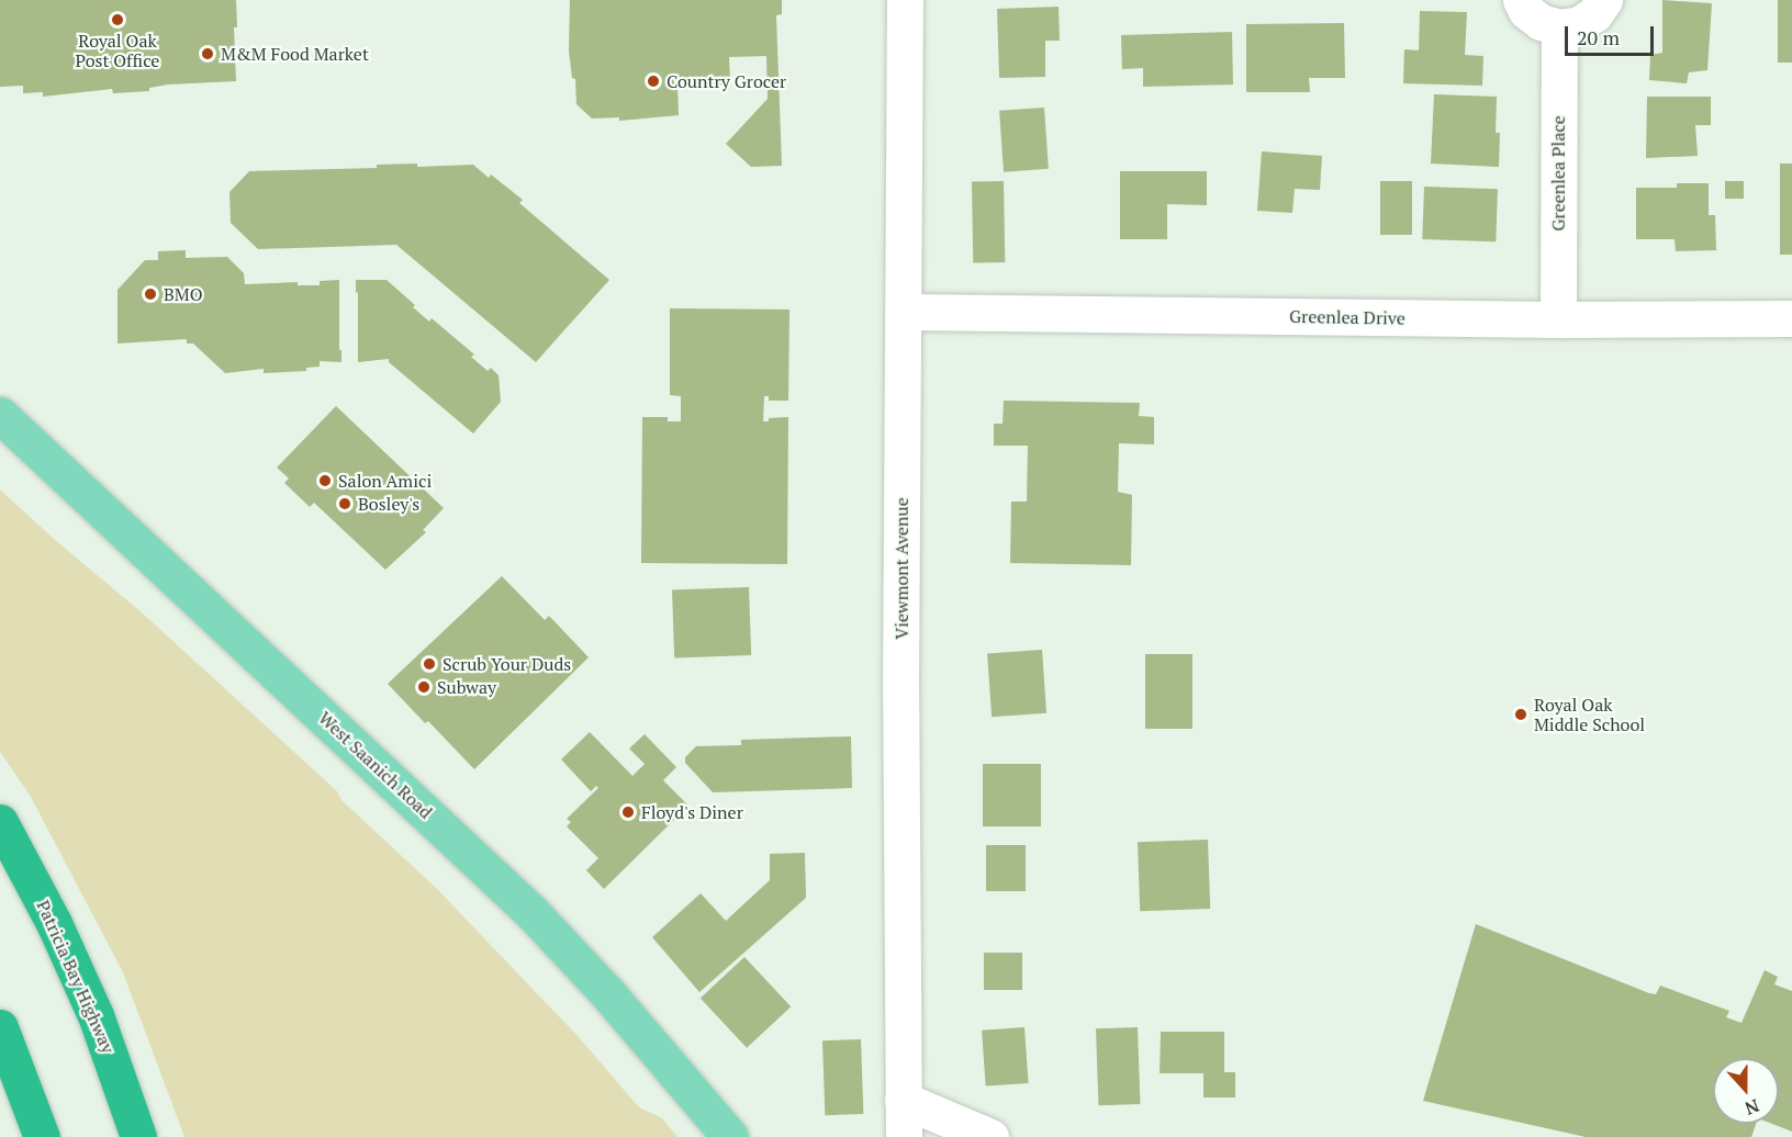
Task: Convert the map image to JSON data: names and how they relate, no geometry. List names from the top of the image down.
{
  "streets": {
    "highway": ["Patricia Bay Highway"],
    "main road": ["West Saanich Road"],
    "street": ["Greenlea Place", "Greenlea Drive", "Viewmont Avenue"]
  },
  "crossings": [
    ["Greenlea Place", "Greenlea Drive"],
    ["Greenlea Drive", "Viewmont Avenue"]
  ],
  "places": [
    "Royal Oak Post Office",
    "M&M Food Market",
    "Country Grocer",
    "BMO",
    "Salon Amici",
    "Bosley's",
    "Scrub Your Duds",
    "Subway",
    "Royal Oak Middle School",
    "Floyd's Diner"
  ],
  "scale_bar": "20 m",
  "north": "bottom"
}
